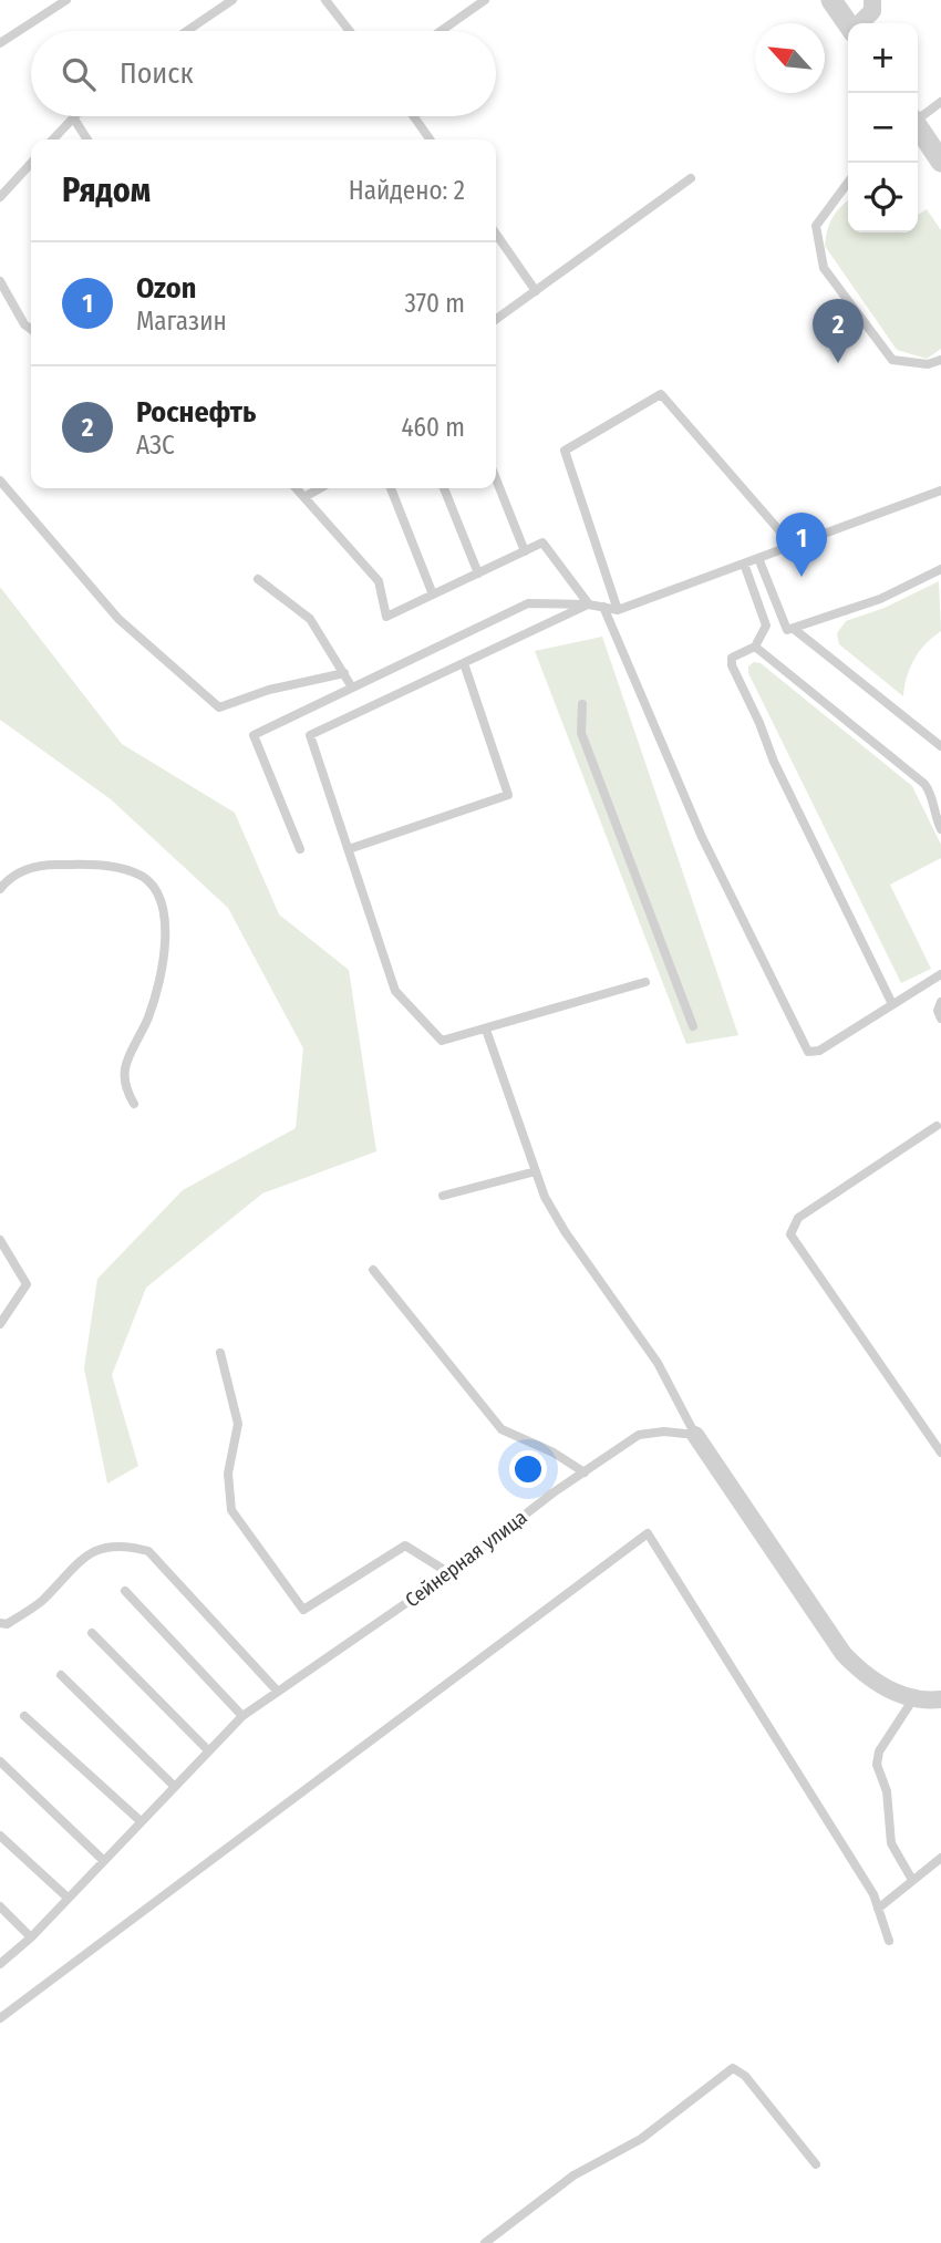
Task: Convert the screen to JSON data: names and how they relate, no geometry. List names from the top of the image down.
{
  "streets": {
    "lane": ["Сейнерная улица"]
  },
  "north": "top left",
  "page": {
    "map_buttons": ["+", "−"],
    "search": "Поиск",
    "heading": ["Рядом", "Найдено: 2"],
    "list": [
      {
        "mark": "1",
        "name": "Ozon",
        "note": "Магазин",
        "value": "370 m"
      },
      {
        "mark": "2",
        "name": "Роснефть",
        "note": "АЗС",
        "value": "460 m"
      }
    ],
    "pins": ["2", "1"]
  }
}
